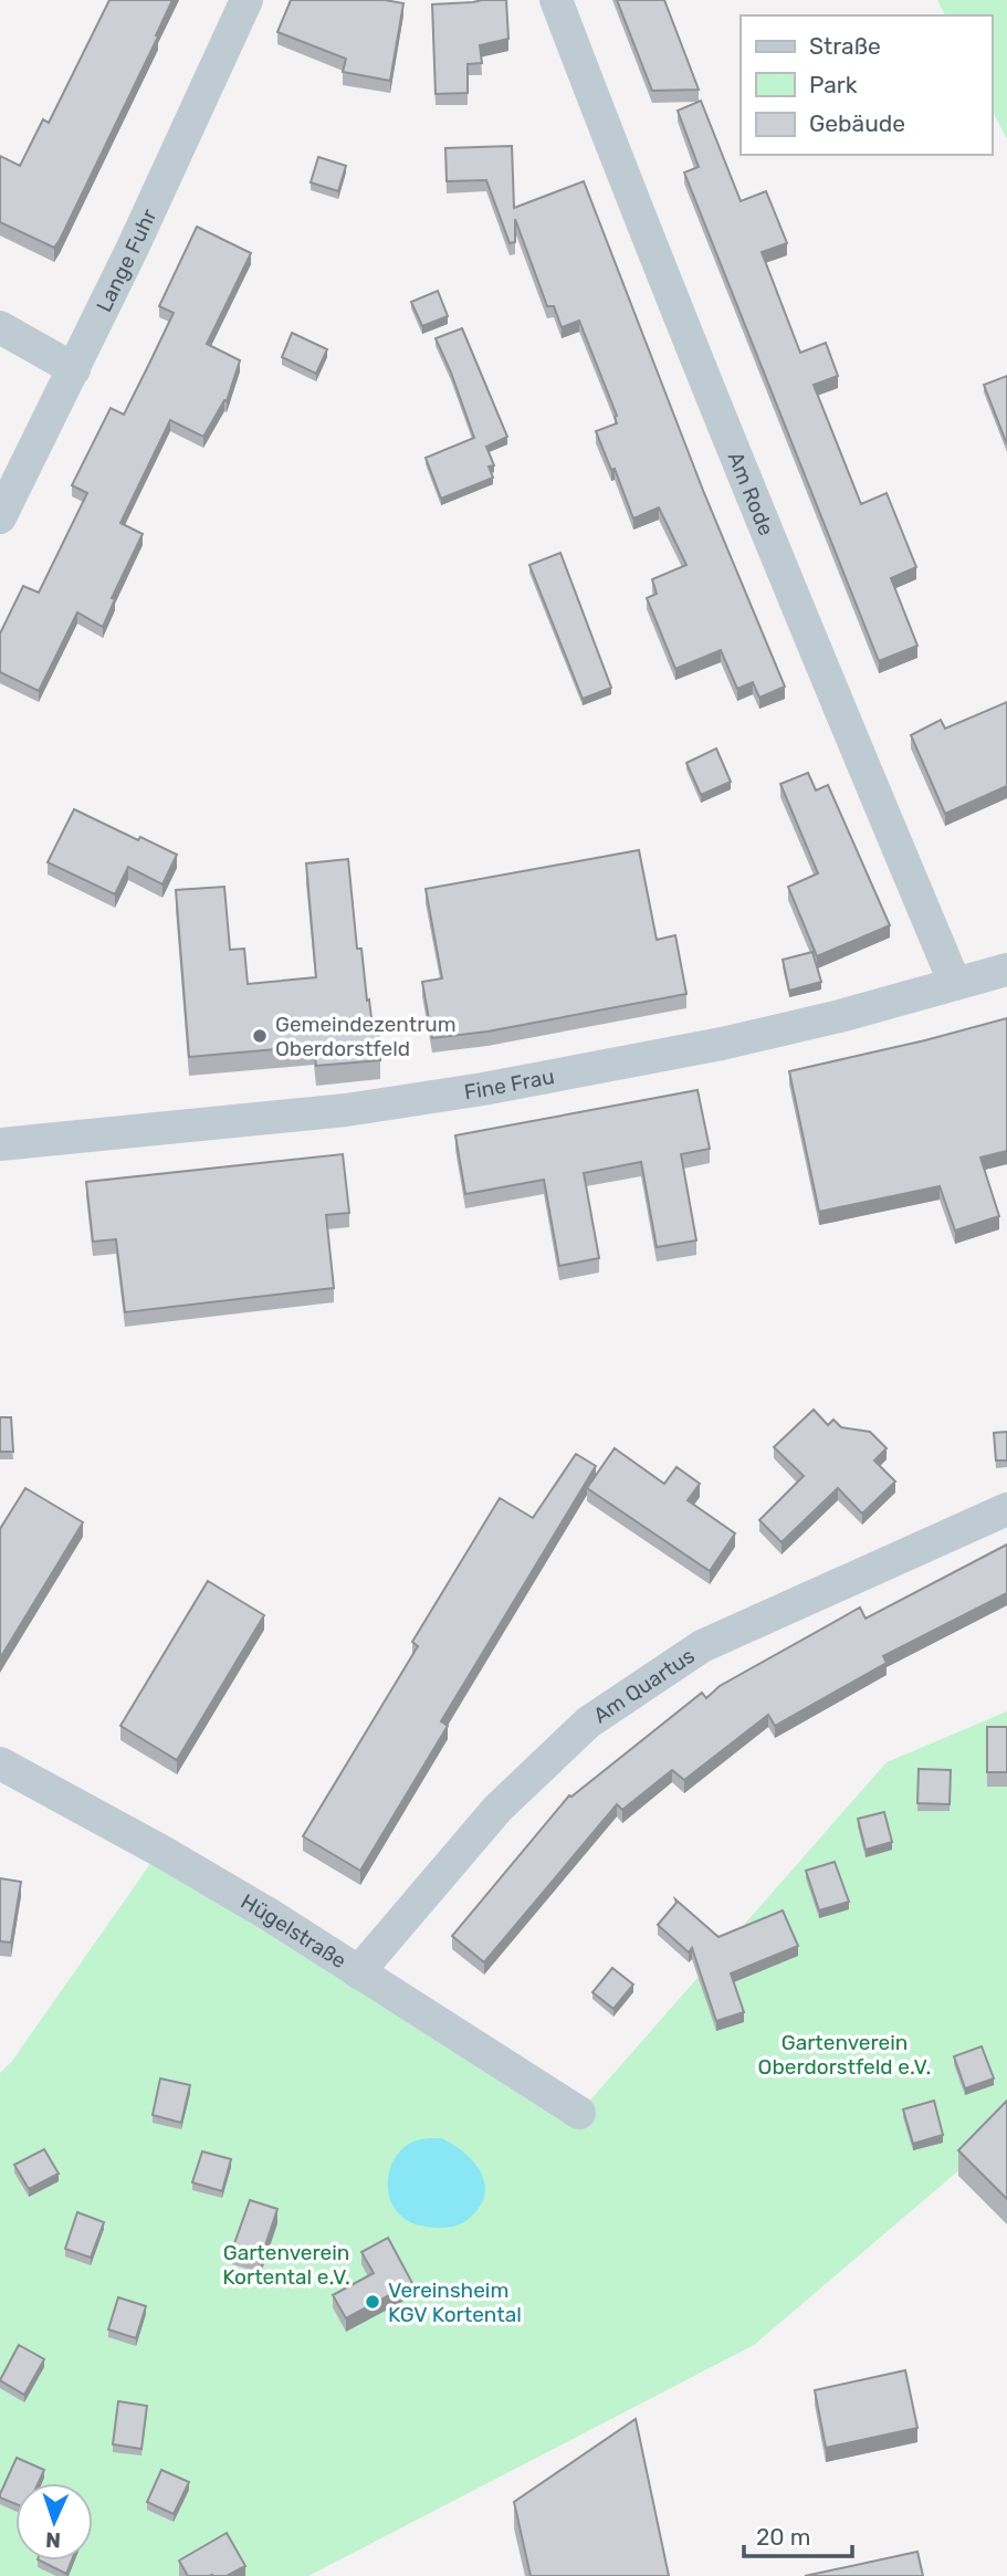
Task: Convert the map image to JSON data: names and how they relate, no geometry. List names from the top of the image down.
{
  "streets": {
    "street": [
      "Lange Fuhr",
      "Am Rode",
      "Fine Frau",
      "Am Quartus",
      "Hügelstraße"
    ]
  },
  "crossings": [
    ["Am Rode", "Fine Frau"],
    ["Am Quartus", "Hügelstraße"]
  ],
  "parks": ["Gartenverein Oberdorstfeld e.V.", "Gartenverein Kortental e.V."],
  "places": ["Gemeindezentrum Oberdorstfeld", "Vereinsheim KGV Kortental"],
  "legend": ["Straße", "Park", "Gebäude"],
  "scale_bar": "20 m",
  "north": "bottom"
}
